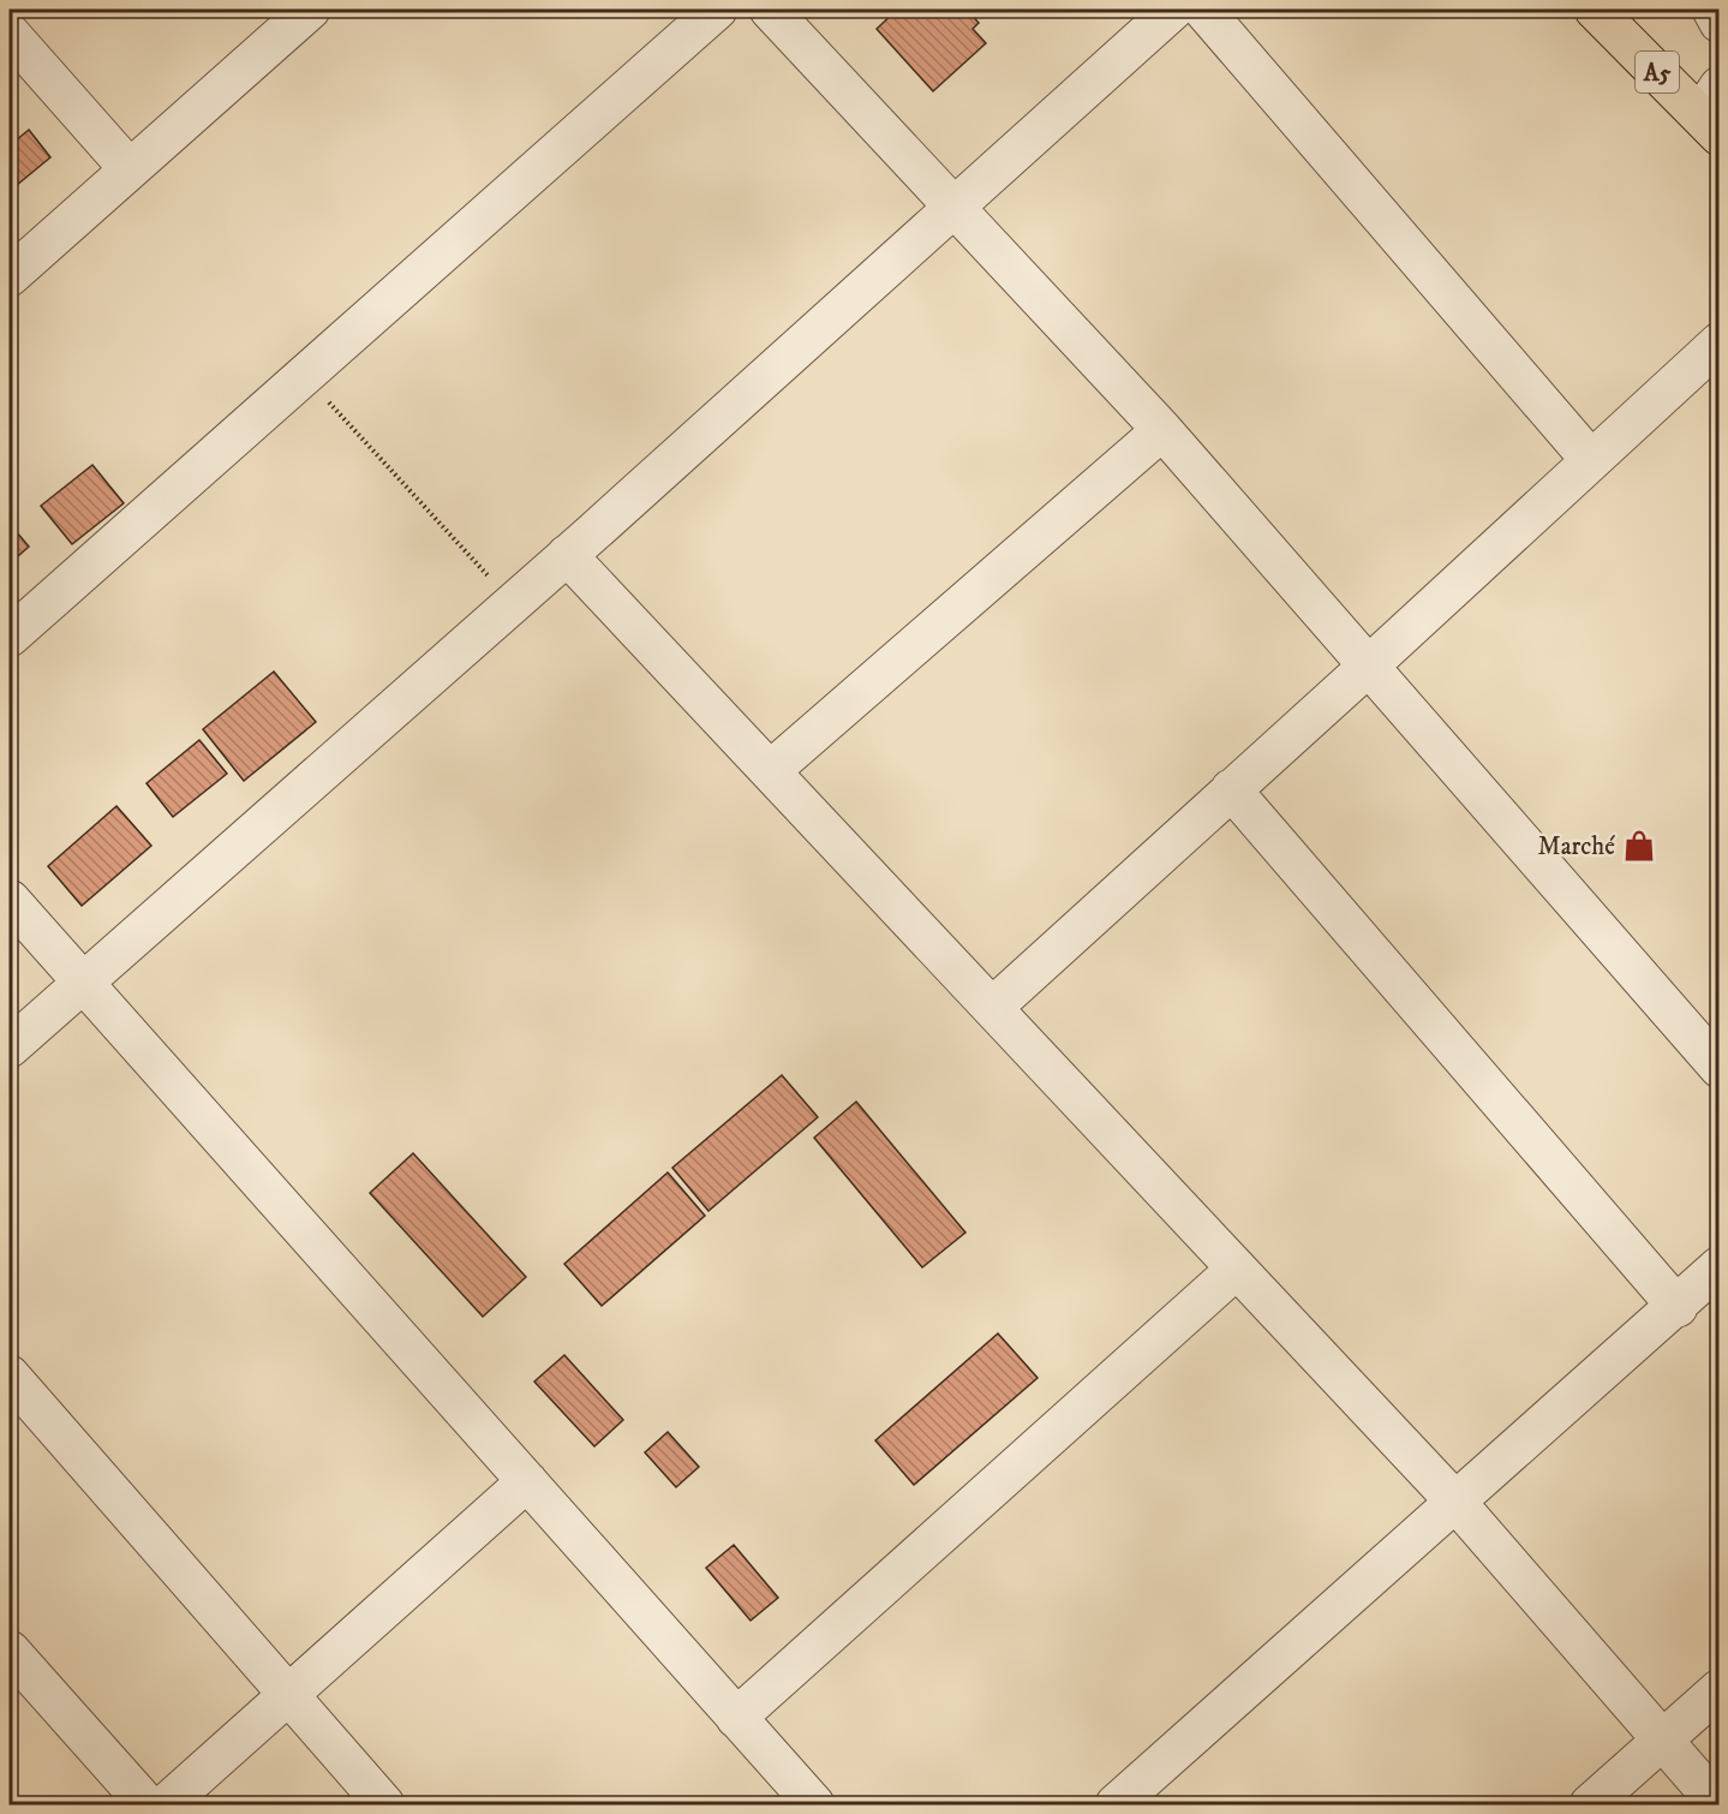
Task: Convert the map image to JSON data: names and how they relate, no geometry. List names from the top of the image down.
{
  "streets": {
    "main road": ["A5"]
  },
  "places": {
    "shop": ["Marché"]
  }
}
